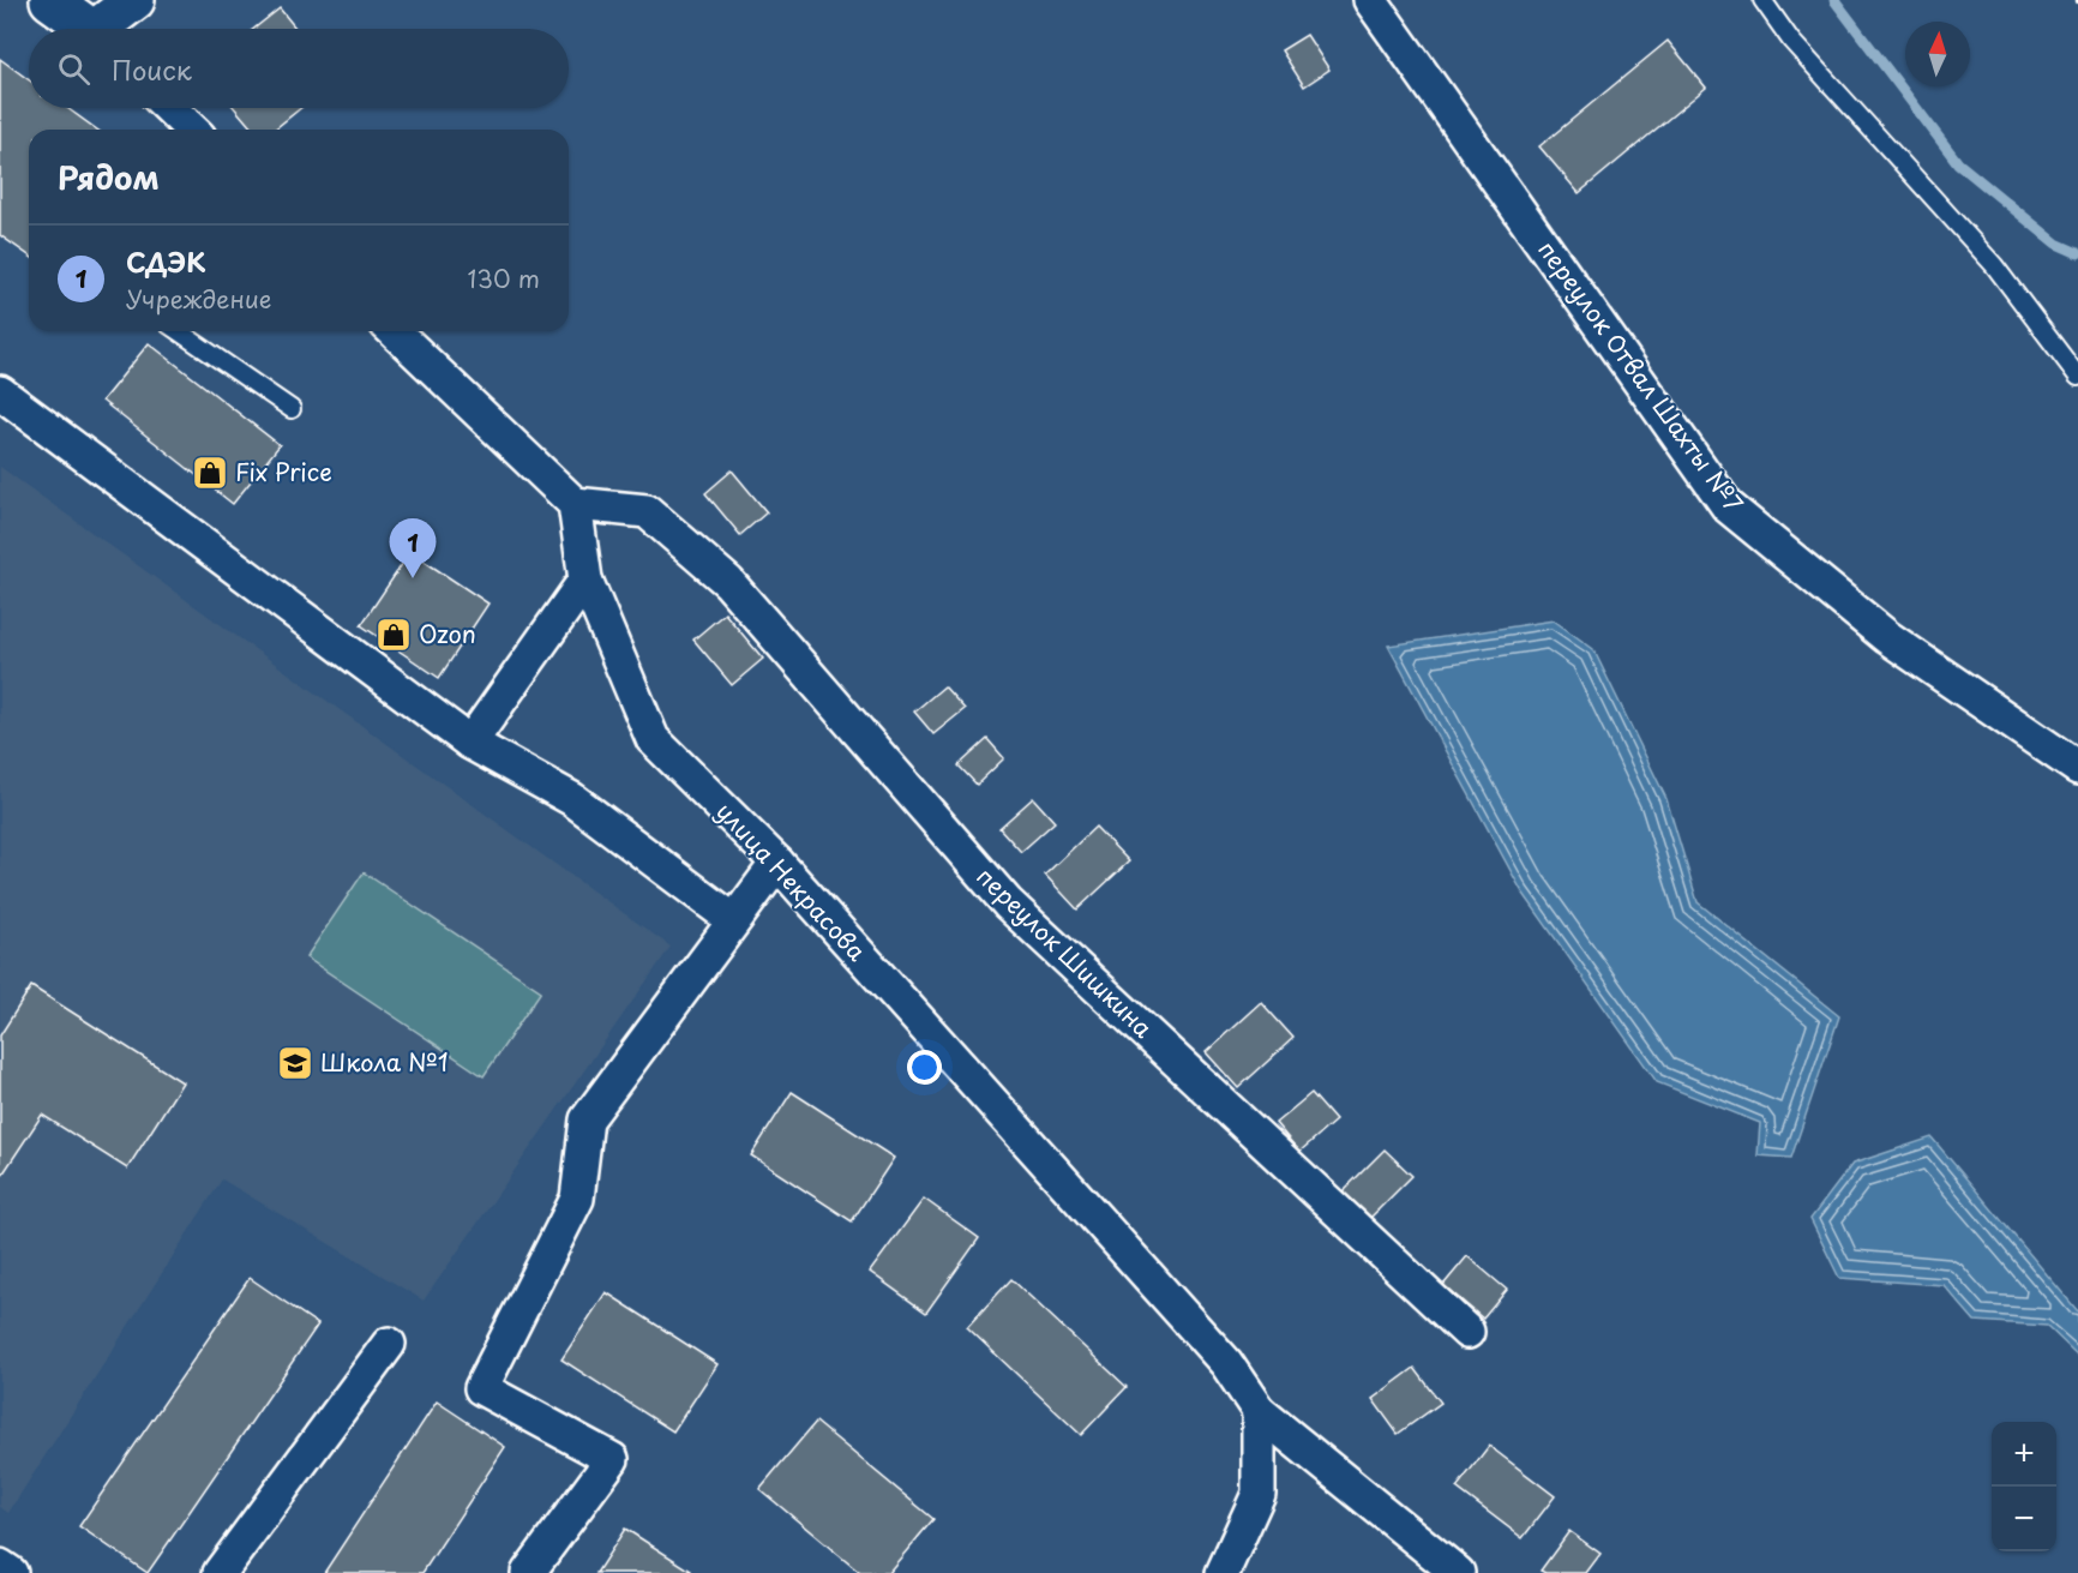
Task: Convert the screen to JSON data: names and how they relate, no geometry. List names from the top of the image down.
{
  "streets": {
    "street": ["переулок Отвал Шахты №7", "улица Некрасова", "переулок Шишкина"]
  },
  "crossings": [
    ["улица Некрасова", "переулок Шишкина"]
  ],
  "places": {
    "shop": ["Fix Price", "Ozon"],
    "school or university": ["Школа №1"]
  },
  "north": "top",
  "page": {
    "search": "Поиск",
    "heading": "Рядом",
    "list": [
      {
        "mark": "1",
        "name": "СДЭК",
        "note": "Учреждение",
        "value": "130 m"
      }
    ],
    "pins": "1",
    "map_buttons": ["+", "−"]
  }
}
